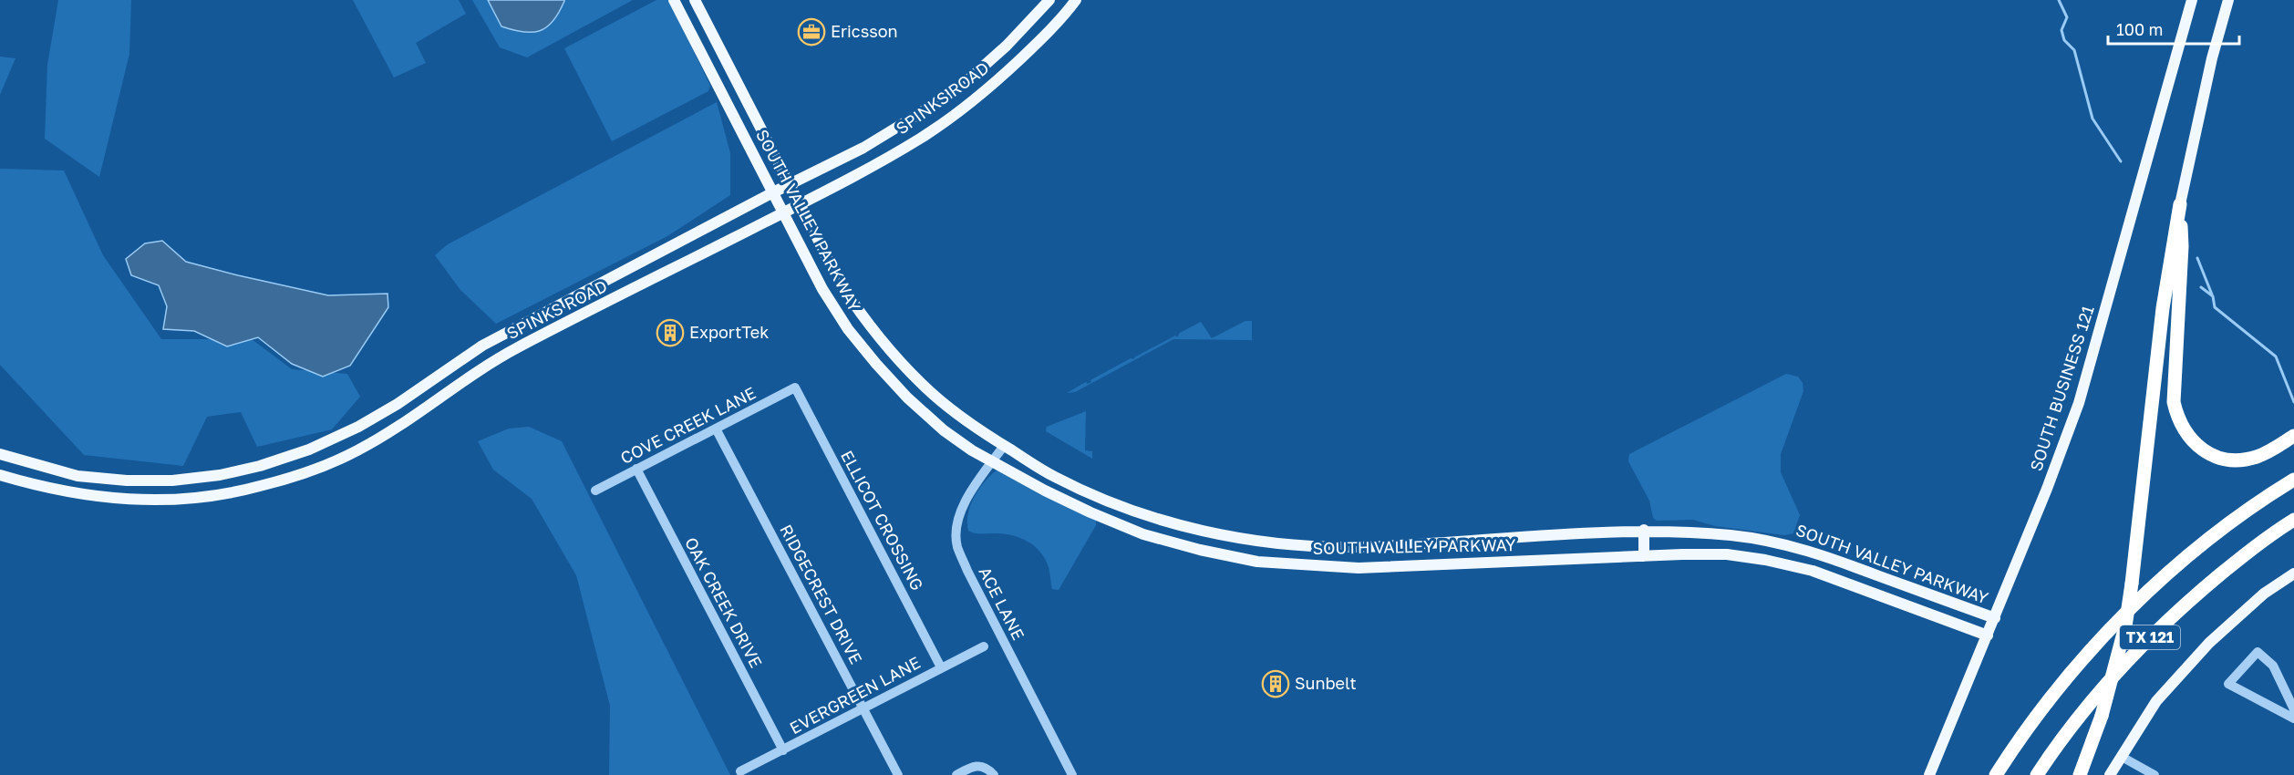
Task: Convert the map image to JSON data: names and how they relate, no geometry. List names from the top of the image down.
{
  "streets": {
    "highway": ["TX 121"],
    "main road": ["SPINKS ROAD", "SOUTH VALLEY PARKWAY", "SOUTH BUSINESS 121"],
    "street": [
      "COVE CREEK LANE",
      "ELLICOT CROSSING",
      "RIDGECREST DRIVE",
      "OAK CREEK DRIVE",
      "ACE LANE",
      "EVERGREEN LANE"
    ]
  },
  "crossings": [
    ["SPINKS ROAD", "SOUTH VALLEY PARKWAY"],
    ["SOUTH VALLEY PARKWAY", "SOUTH BUSINESS 121"],
    ["SOUTH VALLEY PARKWAY", "ACE LANE"],
    ["COVE CREEK LANE", "ELLICOT CROSSING"],
    ["COVE CREEK LANE", "RIDGECREST DRIVE"],
    ["COVE CREEK LANE", "OAK CREEK DRIVE"],
    ["ELLICOT CROSSING", "EVERGREEN LANE"],
    ["RIDGECREST DRIVE", "EVERGREEN LANE"],
    ["OAK CREEK DRIVE", "EVERGREEN LANE"]
  ],
  "places": {
    "office": ["Ericsson"],
    "building": ["ExportTek", "Sunbelt"]
  },
  "scale_bar": "100 m"
}
